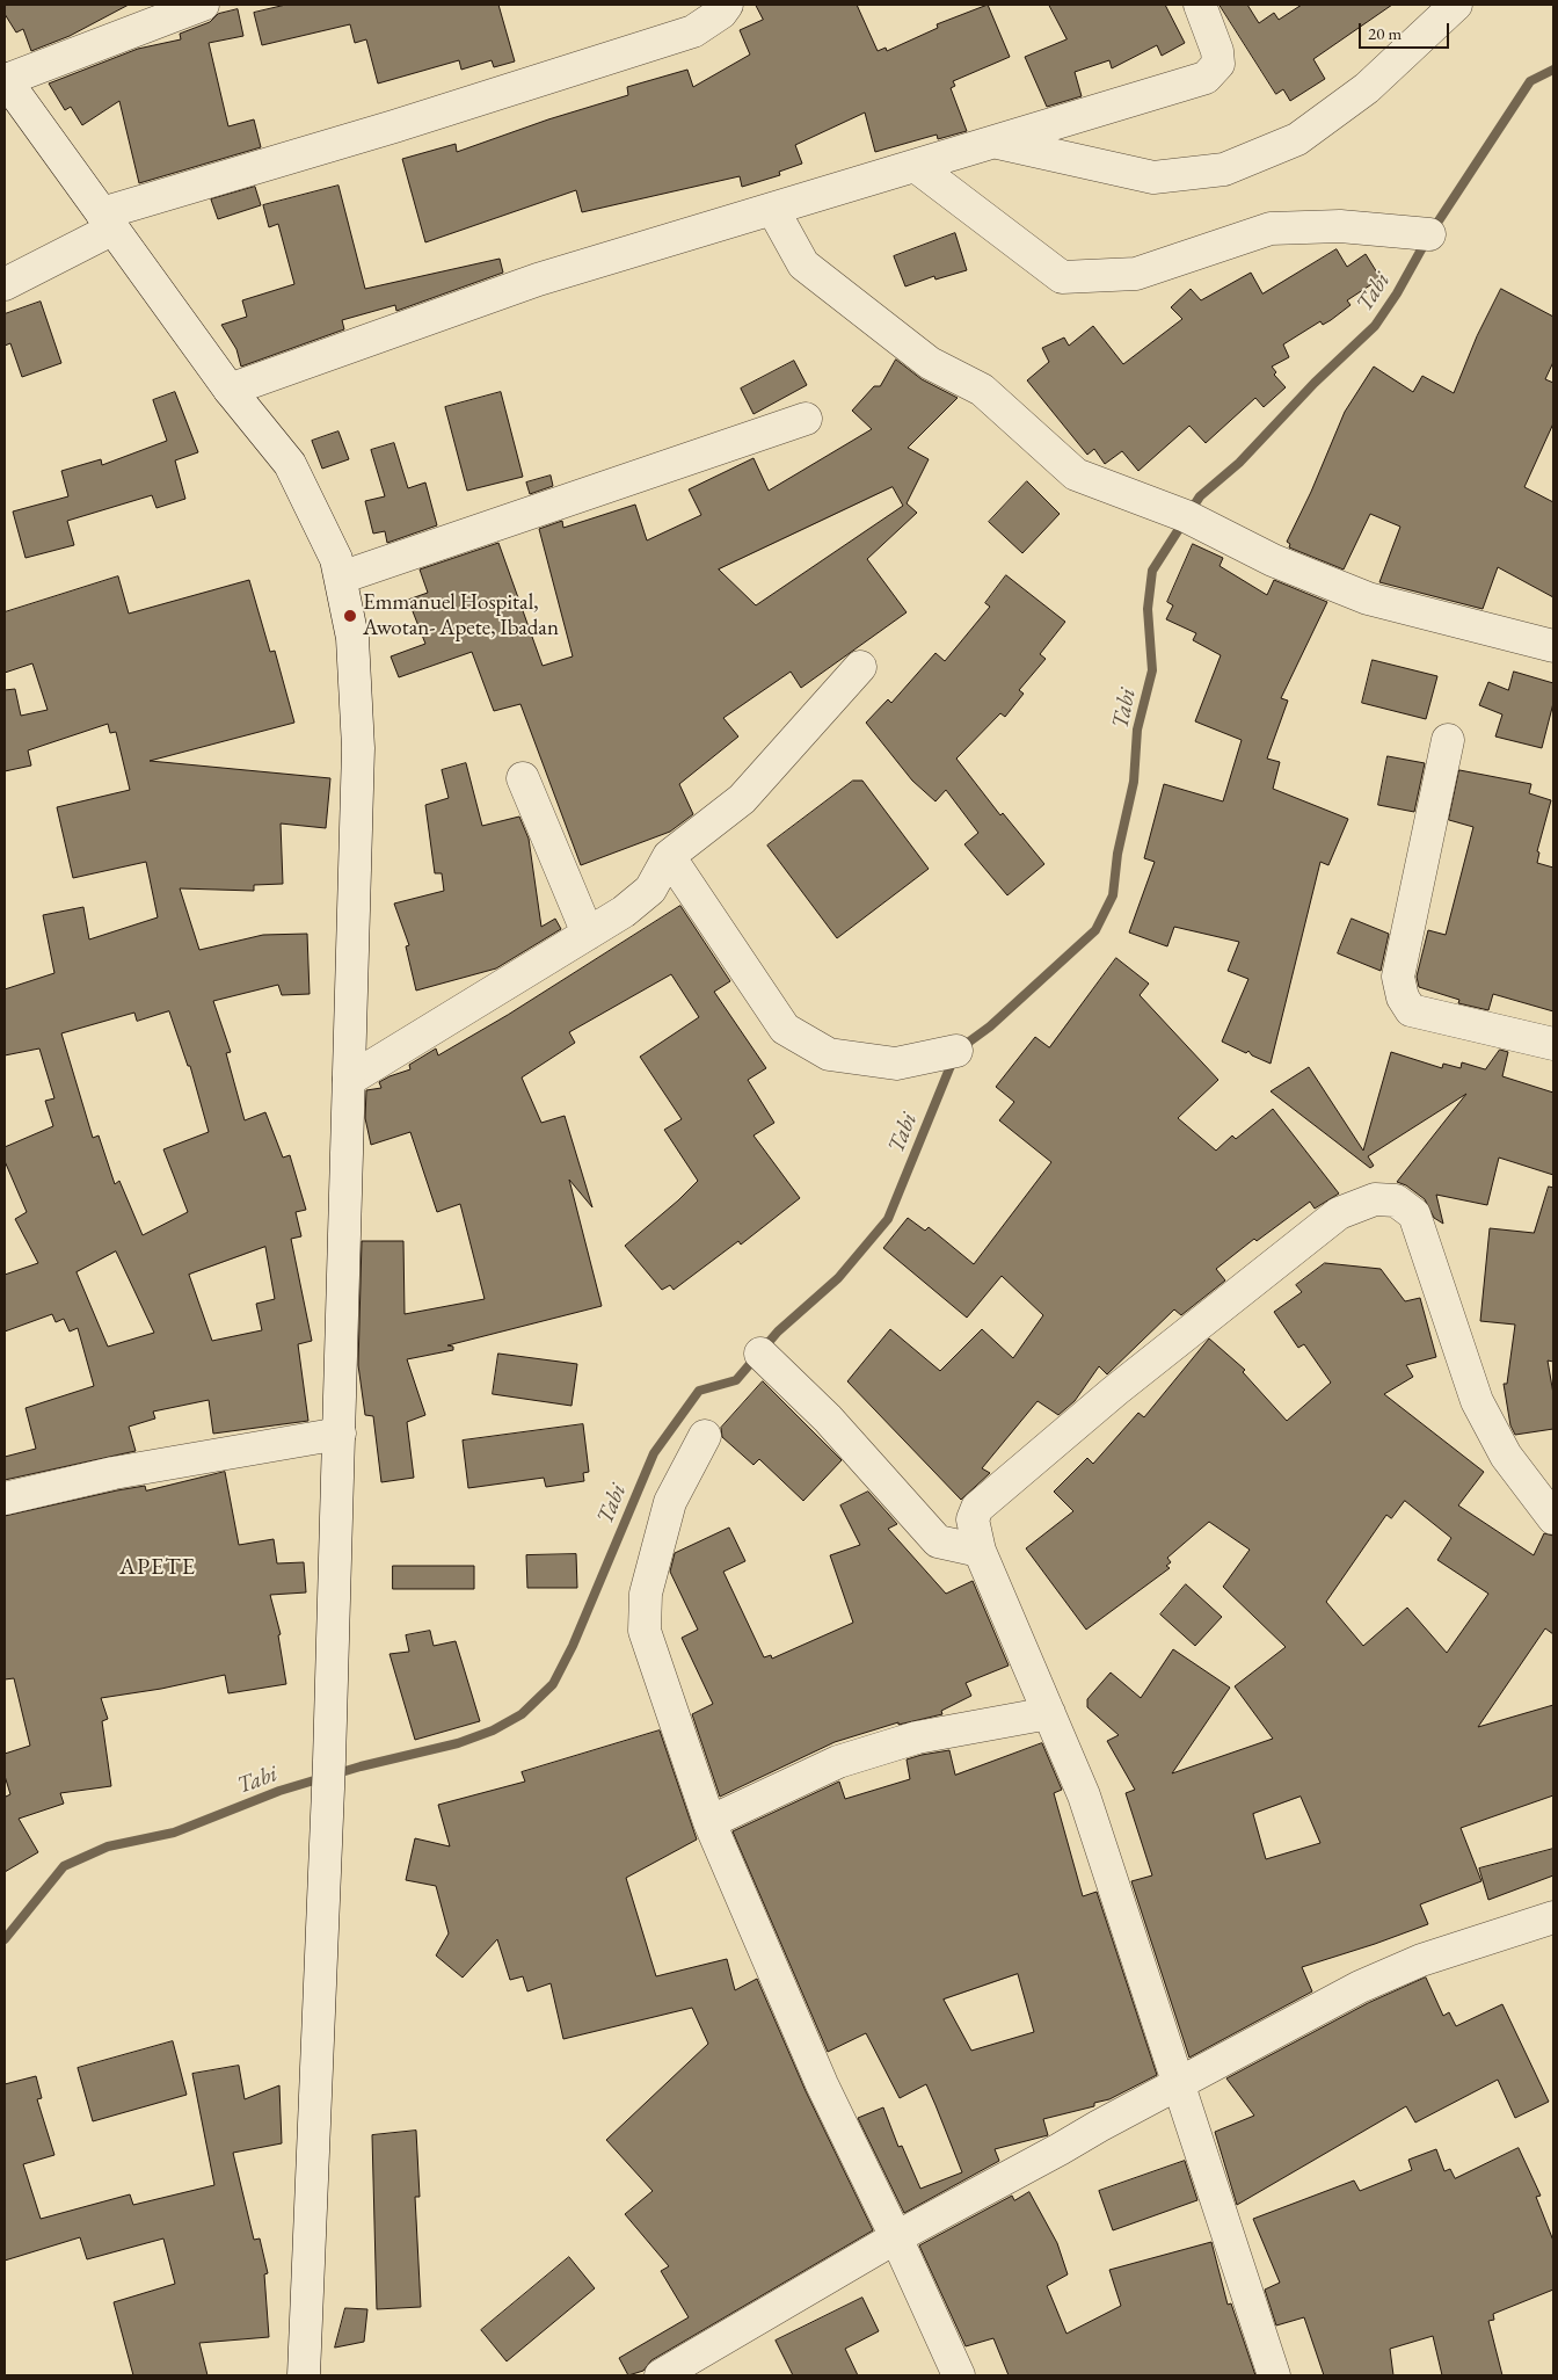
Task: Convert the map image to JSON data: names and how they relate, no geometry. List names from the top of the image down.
{
  "districts": ["APETE"],
  "water": ["Tabi"],
  "places": ["Emmanuel Hospital, Awotan- Apete, Ibadan"],
  "scale_bar": "20 m"
}
